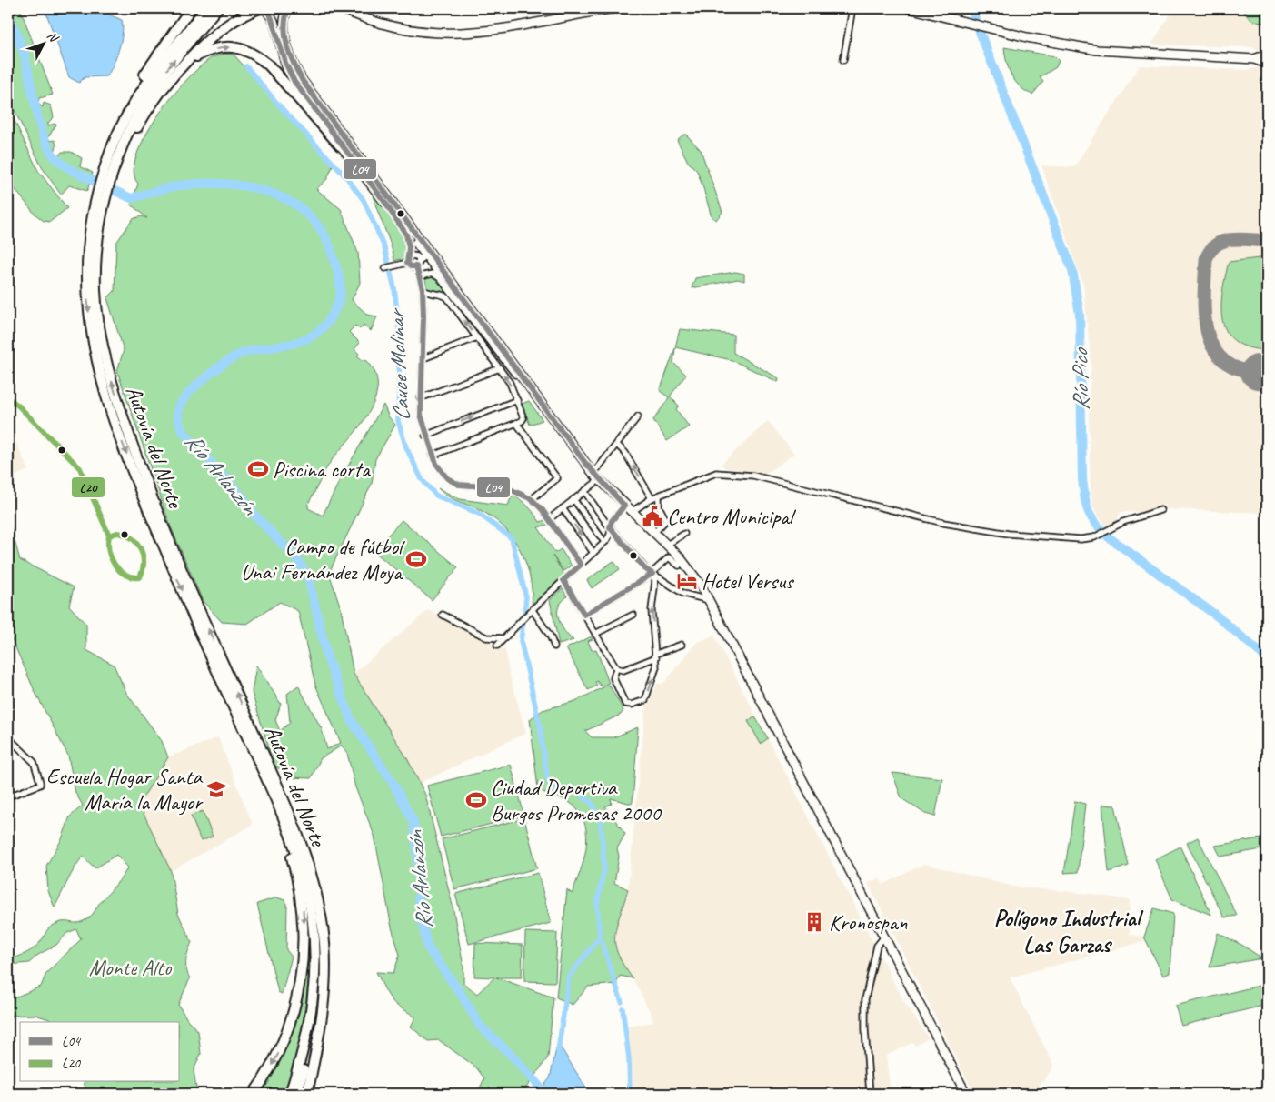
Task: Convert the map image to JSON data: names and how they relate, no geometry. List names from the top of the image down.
{
  "streets": {
    "highway": ["Autovía del Norte"]
  },
  "districts": ["Polígono Industrial Las Garzas"],
  "water": ["Cauce Molinar", "Río Pico", "Río Arlanzón"],
  "parks": ["Monte Alto"],
  "places": {
    "sports": ["Piscina corta", "Campo de fútbol Unai Fernández Moya", "Ciudad Deportiva Burgos Promesas 2000"],
    "public building": ["Centro Municipal"],
    "hotel": ["Hotel Versus"],
    "school or university": ["Escuela Hogar Santa María la Mayor"],
    "building": ["Kronospan"]
  },
  "lines": ["transit line L04", "transit line L20"],
  "legend": ["L04", "L20"],
  "north": "top right"
}
